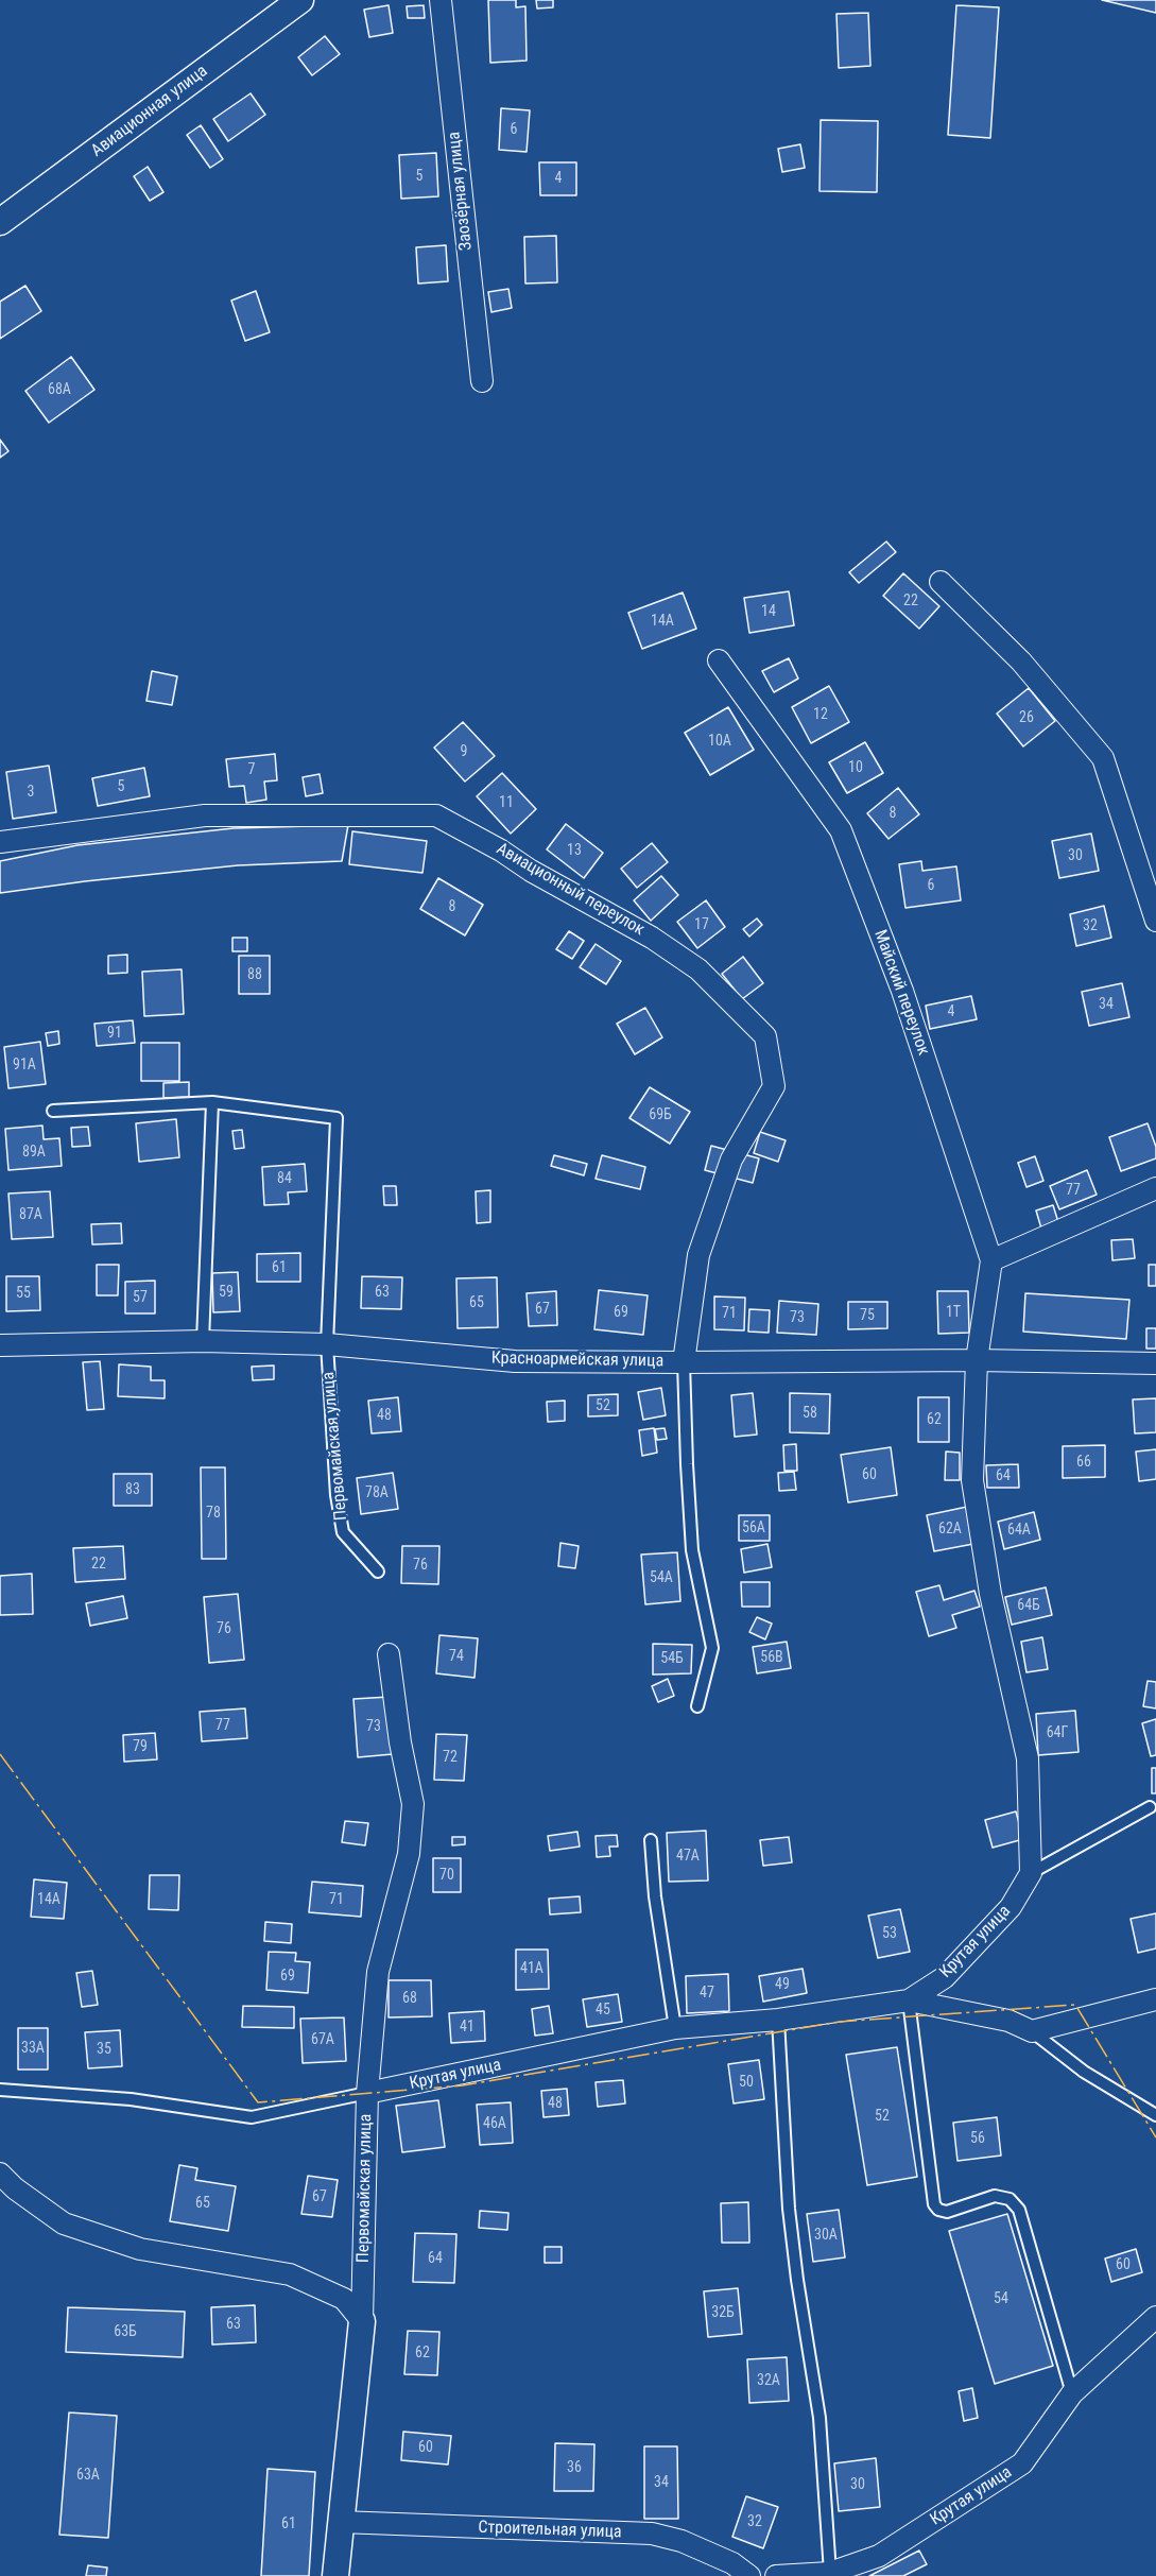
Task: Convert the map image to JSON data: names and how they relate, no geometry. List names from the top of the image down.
{
  "streets": {
    "street": [
      "Авиационная улица",
      "Заозёрная улица",
      "Авиационный переулок",
      "Майский переулок",
      "Красноармейская улица",
      "Первомайская улица",
      "Крутая улица",
      "Строительная улица"
    ]
  },
  "crossings": [
    ["Авиационный переулок", "Красноармейская улица"],
    ["Майский переулок", "Красноармейская улица"],
    ["Майский переулок", "Крутая улица"],
    ["Красноармейская улица", "Первомайская улица"],
    ["Первомайская улица", "Крутая улица"],
    ["Первомайская улица", "Строительная улица"]
  ],
  "house_numbers": [
    "6",
    "5",
    "4",
    "68А",
    "22",
    "14",
    "14А",
    "12",
    "26",
    "10А",
    "9",
    "10",
    "7",
    "5",
    "3",
    "11",
    "8",
    "13",
    "30",
    "6",
    "8",
    "17",
    "32",
    "88",
    "34",
    "4",
    "91",
    "91А",
    "69Б",
    "89А",
    "84",
    "77",
    "87А",
    "61",
    "59",
    "63",
    "55",
    "57",
    "65",
    "67",
    "69",
    "1Т",
    "71",
    "75",
    "73",
    "52",
    "58",
    "48",
    "62",
    "66",
    "60",
    "64",
    "83",
    "78А",
    "78",
    "56А",
    "62А",
    "64А",
    "22",
    "76",
    "54А",
    "64Б",
    "76",
    "74",
    "56В",
    "54Б",
    "77",
    "73",
    "64Г",
    "79",
    "72",
    "47А",
    "70",
    "14А",
    "71",
    "53",
    "41А",
    "69",
    "49",
    "47",
    "68",
    "45",
    "41",
    "67А",
    "33А",
    "35",
    "50",
    "48",
    "52",
    "46А",
    "56",
    "67",
    "65",
    "30А",
    "64",
    "60",
    "54",
    "32Б",
    "63",
    "63Б",
    "62",
    "32А",
    "60",
    "36",
    "63А",
    "34",
    "30",
    "32",
    "61"
  ]
}
